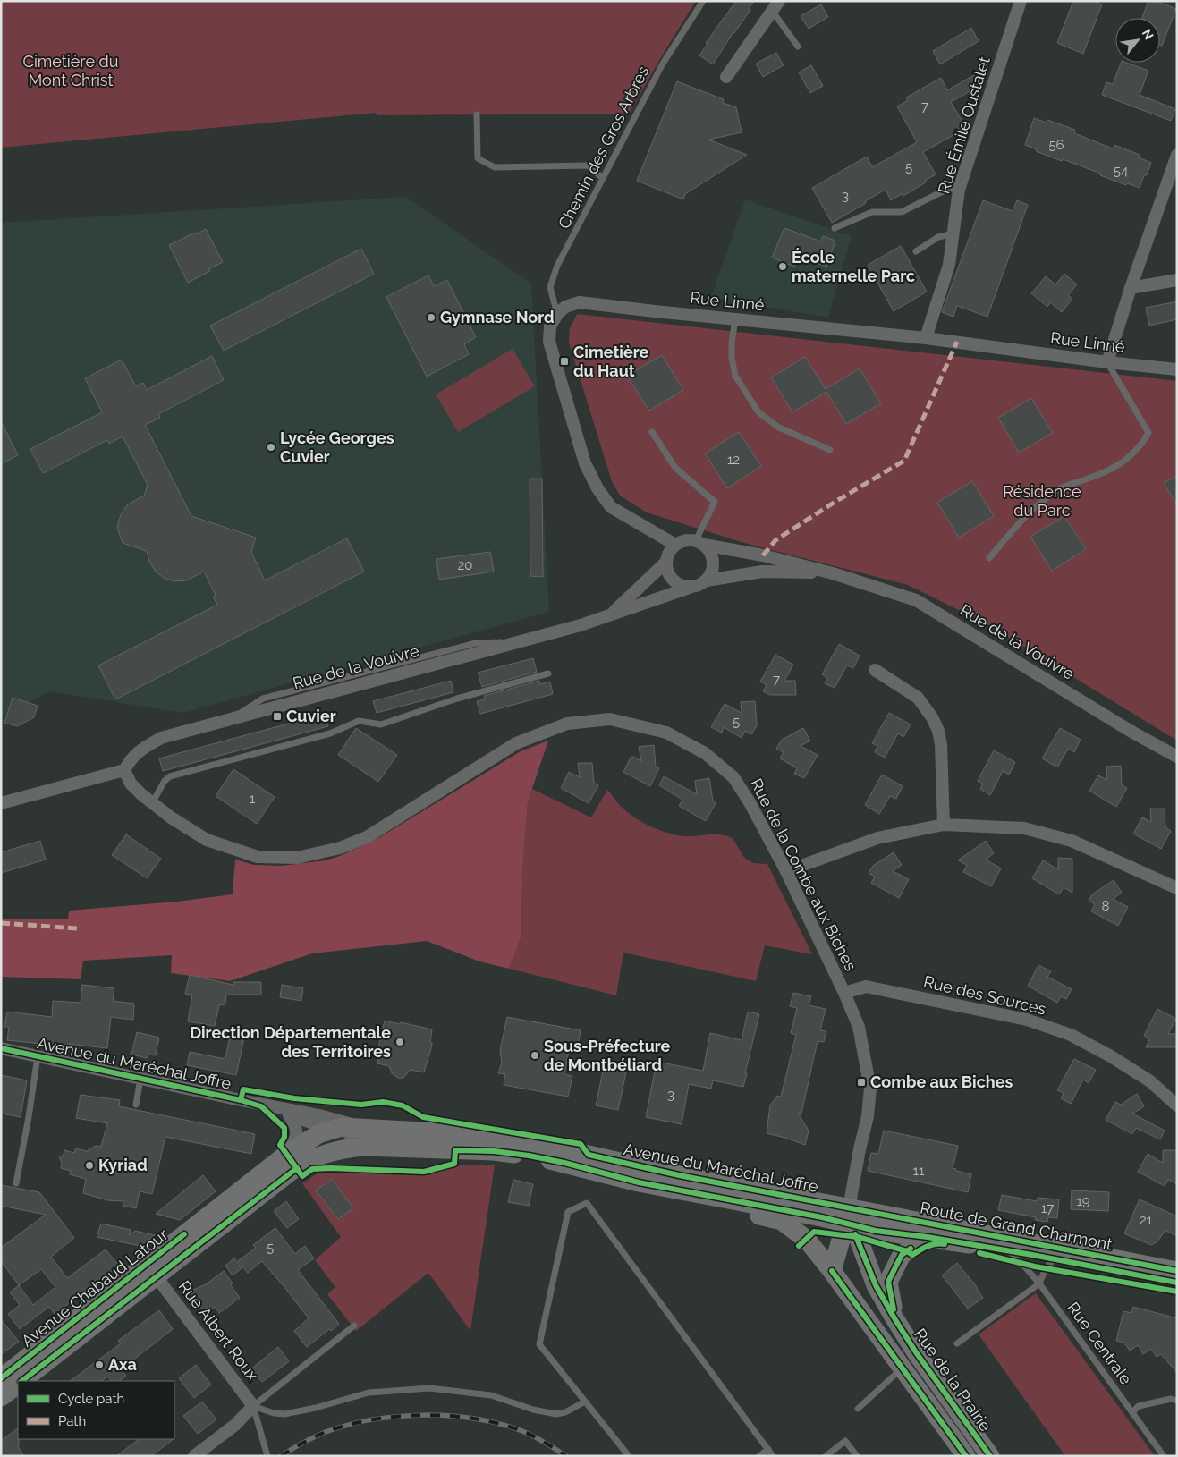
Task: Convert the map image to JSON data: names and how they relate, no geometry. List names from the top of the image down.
{
  "streets": {
    "main road": [
      "Avenue du Maréchal Joffre",
      "Route de Grand Charmont",
      "Avenue Chabaud Latour",
      "Rue de la Prairie"
    ],
    "street": [
      "Rue Émile Oustalet",
      "Rue Linné",
      "Rue de la Vouivre",
      "Rue de la Combe aux Biches",
      "Rue des Sources",
      "Rue Albert Roux"
    ],
    "lane": ["Chemin des Gros Arbres", "Rue Centrale"]
  },
  "crossings": [
    ["Rue Émile Oustalet", "Rue Linné"],
    ["Chemin des Gros Arbres", "Rue Linné"],
    ["Rue de la Vouivre", "Rue de la Combe aux Biches"],
    ["Rue de la Combe aux Biches", "Rue des Sources"],
    ["Rue de la Combe aux Biches", "Avenue du Maréchal Joffre"],
    ["Rue de la Combe aux Biches", "Route de Grand Charmont"],
    ["Rue de la Combe aux Biches", "Rue de la Prairie"],
    ["Avenue du Maréchal Joffre", "Route de Grand Charmont"],
    ["Avenue du Maréchal Joffre", "Avenue Chabaud Latour"],
    ["Avenue du Maréchal Joffre", "Rue de la Prairie"],
    ["Route de Grand Charmont", "Rue Centrale"],
    ["Route de Grand Charmont", "Rue de la Prairie"],
    ["Avenue Chabaud Latour", "Rue Albert Roux"]
  ],
  "parks": ["Cimetière du Mont Christ", "Résidence du Parc"],
  "places": {
    "other": [
      "École maternelle Parc",
      "Gymnase Nord",
      "Lycée Georges Cuvier",
      "Direction Départementale des Territoires",
      "Sous-Préfecture de Montbéliard",
      "Kyriad",
      "Axa"
    ],
    "transit": ["Cimetière du Haut", "Cuvier", "Combe aux Biches"]
  },
  "house_numbers": [
    "7",
    "56",
    "5",
    "54",
    "3",
    "12",
    "20",
    "7",
    "5",
    "1",
    "8",
    "3",
    "11",
    "19",
    "17",
    "21",
    "5"
  ],
  "legend": ["Cycle path", "Path"],
  "north": "top right"
}
